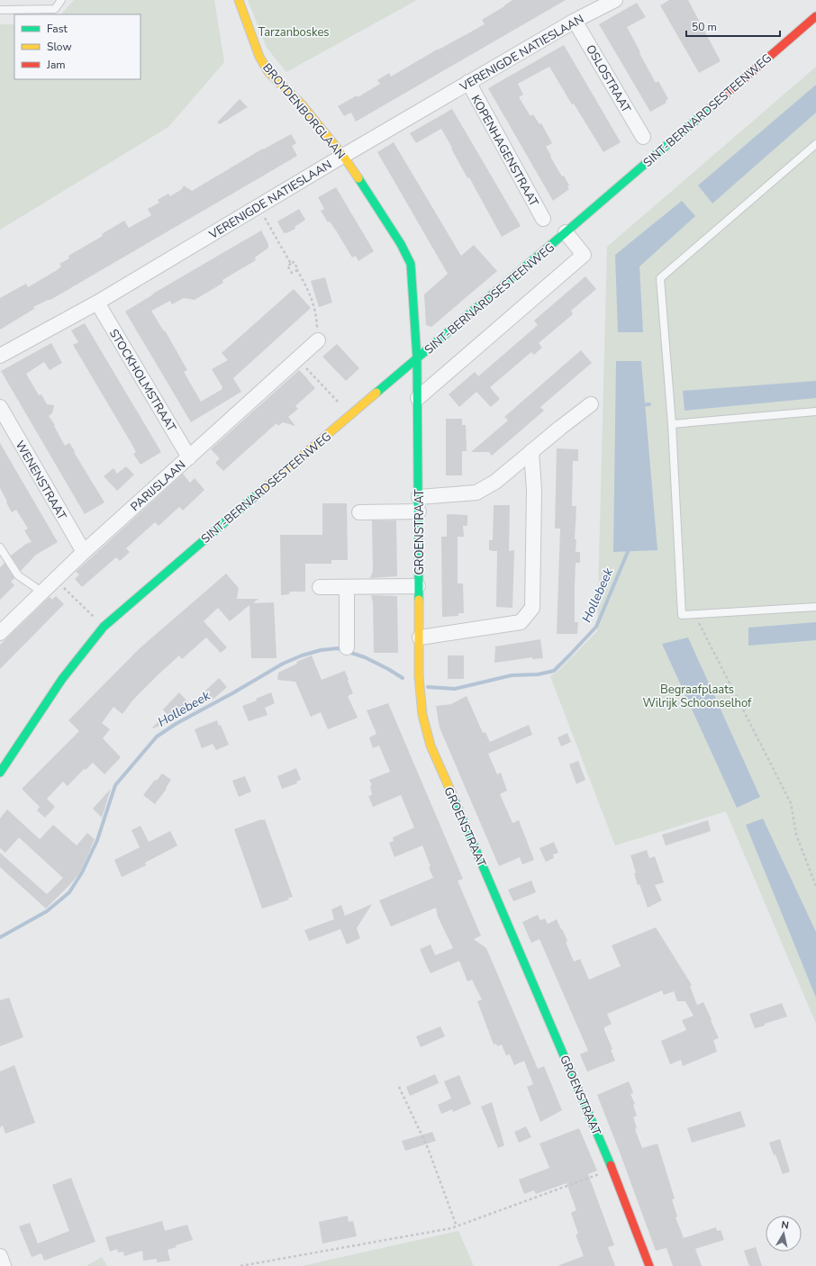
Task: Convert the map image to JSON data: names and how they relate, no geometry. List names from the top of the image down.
{
  "streets": {
    "street": [
      "VERENIGDE NATIESLAAN",
      "OSLOSTRAAT",
      "SINT-BERNARDSESTEENWEG",
      "BROYDENBORGLAAN",
      "KOPENHAGENSTRAAT",
      "STOCKHOLMSTRAAT",
      "WENENSTRAAT",
      "PARIJSLAAN",
      "GROENSTRAAT"
    ]
  },
  "crossings": [
    ["VERENIGDE NATIESLAAN", "OSLOSTRAAT"],
    ["VERENIGDE NATIESLAAN", "BROYDENBORGLAAN"],
    ["VERENIGDE NATIESLAAN", "KOPENHAGENSTRAAT"],
    ["VERENIGDE NATIESLAAN", "STOCKHOLMSTRAAT"],
    ["SINT-BERNARDSESTEENWEG", "BROYDENBORGLAAN"],
    ["SINT-BERNARDSESTEENWEG", "GROENSTRAAT"],
    ["BROYDENBORGLAAN", "GROENSTRAAT"],
    ["STOCKHOLMSTRAAT", "PARIJSLAAN"],
    ["WENENSTRAAT", "PARIJSLAAN"]
  ],
  "water": ["Hollebeek"],
  "parks": ["Tarzanboskes", "Begraafplaats Wilrijk Schoonselhof"],
  "legend": ["Fast", "Slow", "Jam"],
  "scale_bar": "50 m",
  "north": "top"
}
